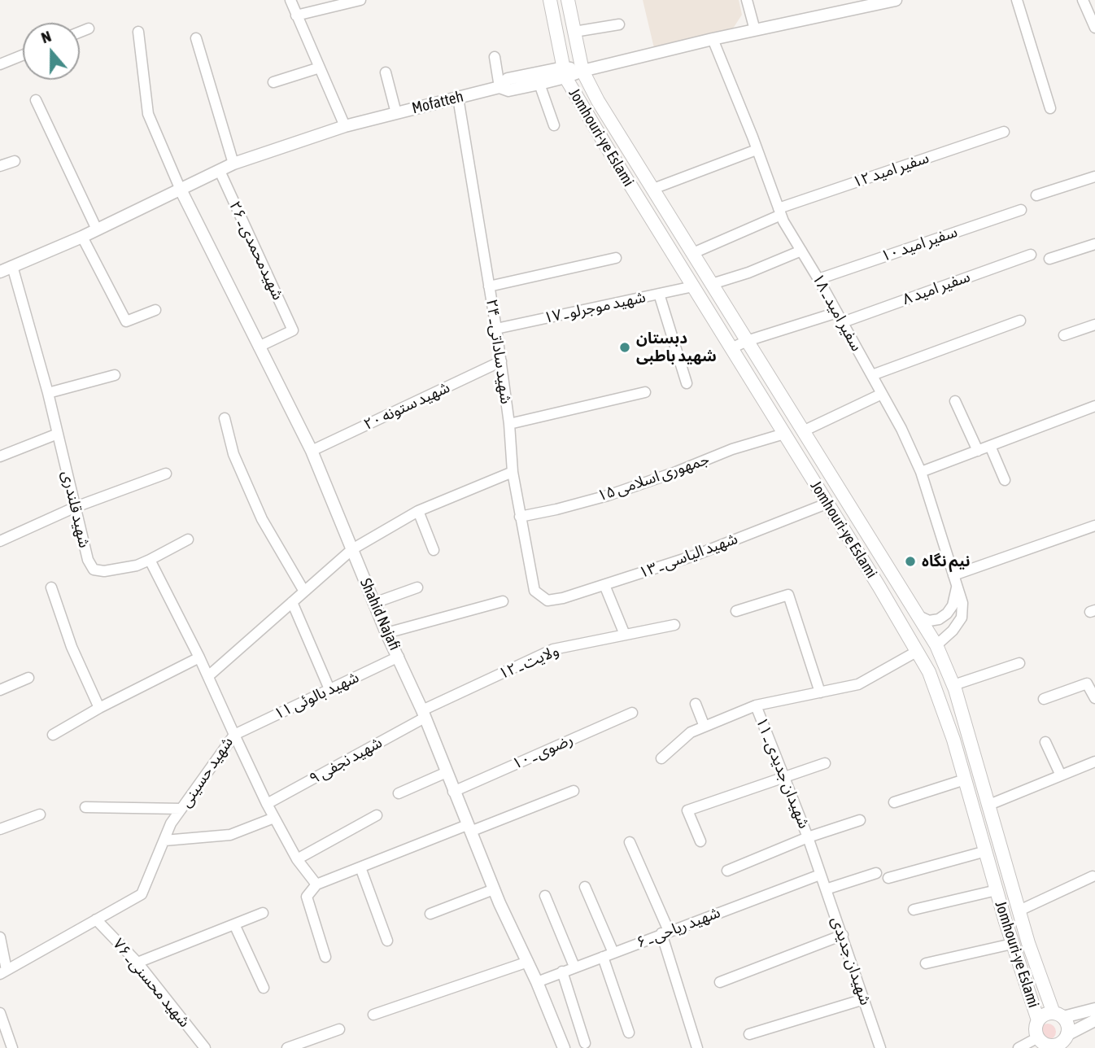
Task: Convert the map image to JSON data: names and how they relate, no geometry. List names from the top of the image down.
{
  "streets": {
    "main road": ["Jomhouri-ye Eslami"],
    "street": [
      "Mofatteh",
      "سفیر امید ۱۲",
      "سفیر امید ۱۰",
      "شهیدمحمدی ـ ۲۶",
      "سفیر امید ۸",
      "شهید موجرلو ـ ۱۷",
      "سفیر امید ـ ۱۸",
      "شهید ساداتی ـ ۲۴",
      "شهید ستونه ۲۰",
      "جمهوری اسلامی ۱۵",
      "شهید قلندری",
      "شهید الیاسی ـ ۱۳",
      "Shahid Najafi",
      "ولایت ـ ۱۲",
      "شهید بالوئی ۱۱",
      "رضوی ـ ۱۰",
      "شهید نجفی ۹",
      "شهید حسینی",
      "شهیدان جدیدی ـ ۱۱",
      "شهید ریاحی ـ ۶",
      "شهیدان جدیدی",
      "شهید محسنی ـ ۷۶"
    ]
  },
  "crossings": [
    ["Mofatteh", "Jomhouri-ye Eslami"],
    ["Mofatteh", "شهیدمحمدی ـ ۲۶"],
    ["Mofatteh", "سفیر امید ـ ۱۸"],
    ["Mofatteh", "شهید ساداتی ـ ۲۴"],
    ["Mofatteh", "شهید قلندری"],
    ["Mofatteh", "Shahid Najafi"],
    ["Jomhouri-ye Eslami", "سفیر امید ۱۲"],
    ["Jomhouri-ye Eslami", "شهید موجرلو ـ ۱۷"],
    ["Jomhouri-ye Eslami", "سفیر امید ـ ۱۸"],
    ["Jomhouri-ye Eslami", "جمهوری اسلامی ۱۵"],
    ["Jomhouri-ye Eslami", "شهید الیاسی ـ ۱۳"],
    ["Jomhouri-ye Eslami", "شهیدان جدیدی ـ ۱۱"],
    ["سفیر امید ۱۲", "سفیر امید ـ ۱۸"],
    ["سفیر امید ۱۰", "سفیر امید ـ ۱۸"],
    ["شهیدمحمدی ـ ۲۶", "Shahid Najafi"],
    ["سفیر امید ۸", "سفیر امید ـ ۱۸"],
    ["شهید موجرلو ـ ۱۷", "شهید ساداتی ـ ۲۴"],
    ["شهید ساداتی ـ ۲۴", "شهید ستونه ۲۰"],
    ["شهید ساداتی ـ ۲۴", "جمهوری اسلامی ۱۵"],
    ["شهید ساداتی ـ ۲۴", "شهید الیاسی ـ ۱۳"],
    ["شهید ستونه ۲۰", "Shahid Najafi"],
    ["Shahid Najafi", "ولایت ـ ۱۲"],
    ["Shahid Najafi", "شهید بالوئی ۱۱"],
    ["Shahid Najafi", "رضوی ـ ۱۰"],
    ["Shahid Najafi", "شهید نجفی ۹"],
    ["Shahid Najafi", "شهید ریاحی ـ ۶"],
    ["ولایت ـ ۱۲", "شهید نجفی ۹"],
    ["شهید بالوئی ۱۱", "شهید حسینی"],
    ["شهید حسینی", "شهید محسنی ـ ۷۶"],
    ["شهیدان جدیدی ـ ۱۱", "شهید ریاحی ـ ۶"],
    ["شهیدان جدیدی ـ ۱۱", "شهیدان جدیدی"],
    ["شهید ریاحی ـ ۶", "شهیدان جدیدی"]
  ],
  "places": ["دبستان شهید باطبی", "نیم نگاه"],
  "north": "top"
}
